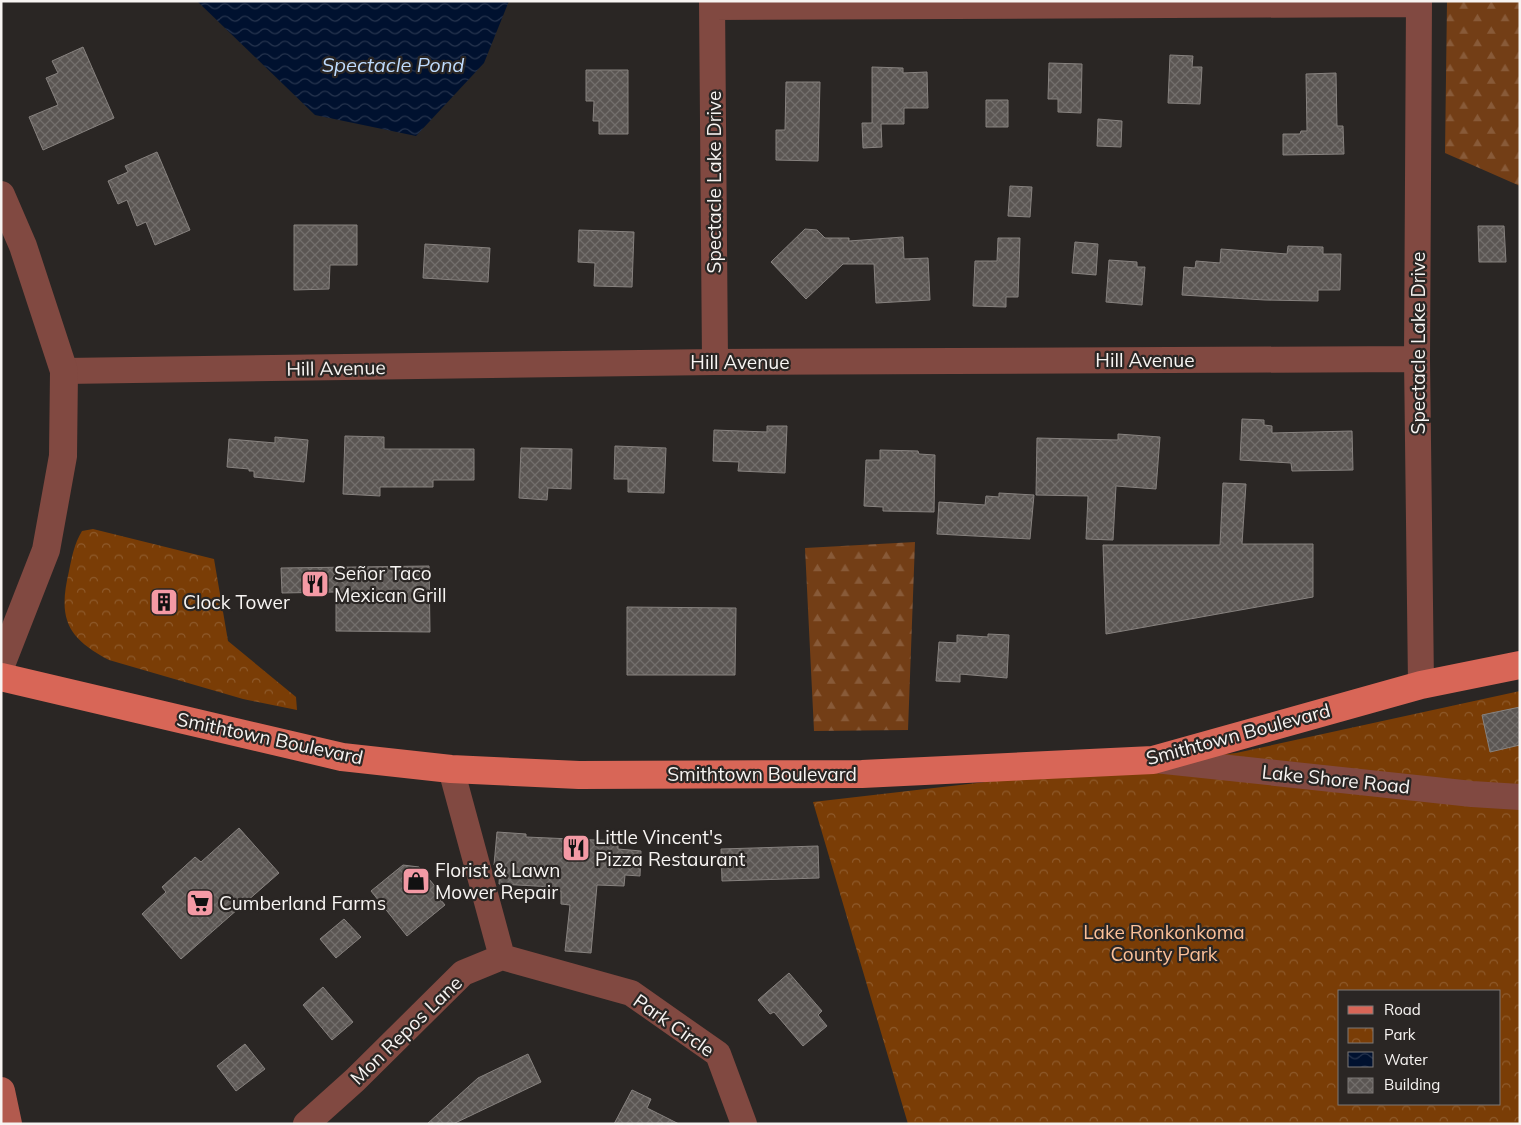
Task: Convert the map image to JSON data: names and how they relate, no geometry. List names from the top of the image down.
{
  "streets": {
    "main road": ["Smithtown Boulevard"],
    "street": [
      "Spectacle Lake Drive",
      "Hill Avenue",
      "Lake Shore Road",
      "Park Circle",
      "Mon Repos Lane"
    ]
  },
  "crossings": [
    ["Spectacle Lake Drive", "Hill Avenue"],
    ["Spectacle Lake Drive", "Smithtown Boulevard"],
    ["Smithtown Boulevard", "Lake Shore Road"],
    ["Park Circle", "Mon Repos Lane"]
  ],
  "water": ["Spectacle Pond"],
  "parks": ["Lake Ronkonkoma County Park"],
  "places": {
    "restaurant": ["Señor Taco Mexican Grill", "Little Vincent's Pizza Restaurant"],
    "building": ["Clock Tower"],
    "shop": ["Florist & Lawn Mower Repair"],
    "supermarket": ["Cumberland Farms"]
  },
  "legend": [
    "Road",
    "Park",
    "Water",
    "Building"
  ]
}
